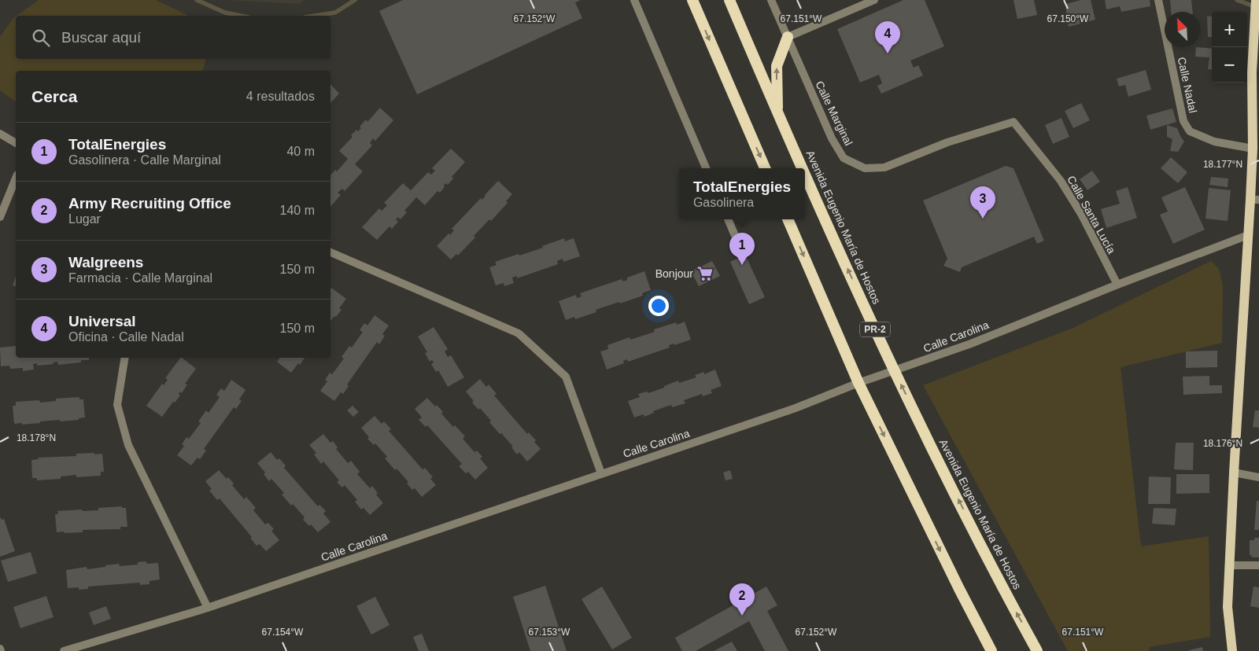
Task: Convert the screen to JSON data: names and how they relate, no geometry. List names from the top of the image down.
{
  "streets": {
    "highway": ["Avenida Eugenio María de Hostos", "PR-2"],
    "street": [
      "Calle Nadal",
      "Calle Marginal",
      "Calle Santa Lucía",
      "Calle Carolina"
    ]
  },
  "crossings": [
    ["Calle Marginal", "Calle Santa Lucía"],
    ["Calle Santa Lucía", "Calle Carolina"],
    ["Avenida Eugenio María de Hostos", "Calle Carolina"]
  ],
  "places": {
    "supermarket": ["Bonjour"]
  },
  "north": "top left",
  "page": {
    "map_buttons": ["+", "−"],
    "search": "Buscar aquí",
    "pins": [
      "4",
      "3",
      "1",
      "2"
    ],
    "heading": ["Cerca", "4 resultados"],
    "list": [
      {
        "mark": "1",
        "name": "TotalEnergies",
        "note": "Gasolinera · Calle Marginal",
        "value": "40 m"
      },
      {
        "mark": "2",
        "name": "Army Recruiting Office",
        "note": "Lugar",
        "value": "140 m"
      },
      {
        "mark": "3",
        "name": "Walgreens",
        "note": "Farmacia · Calle Marginal",
        "value": "150 m"
      },
      {
        "mark": "4",
        "name": "Universal",
        "note": "Oficina · Calle Nadal",
        "value": "150 m"
      }
    ],
    "popup": ["TotalEnergies", "Gasolinera"]
  },
  "coordinates": [
    "67.152°W",
    "67.151°W",
    "67.150°W",
    "18.177°N",
    "18.178°N",
    "18.176°N",
    "67.154°W",
    "67.153°W"
  ]
}
